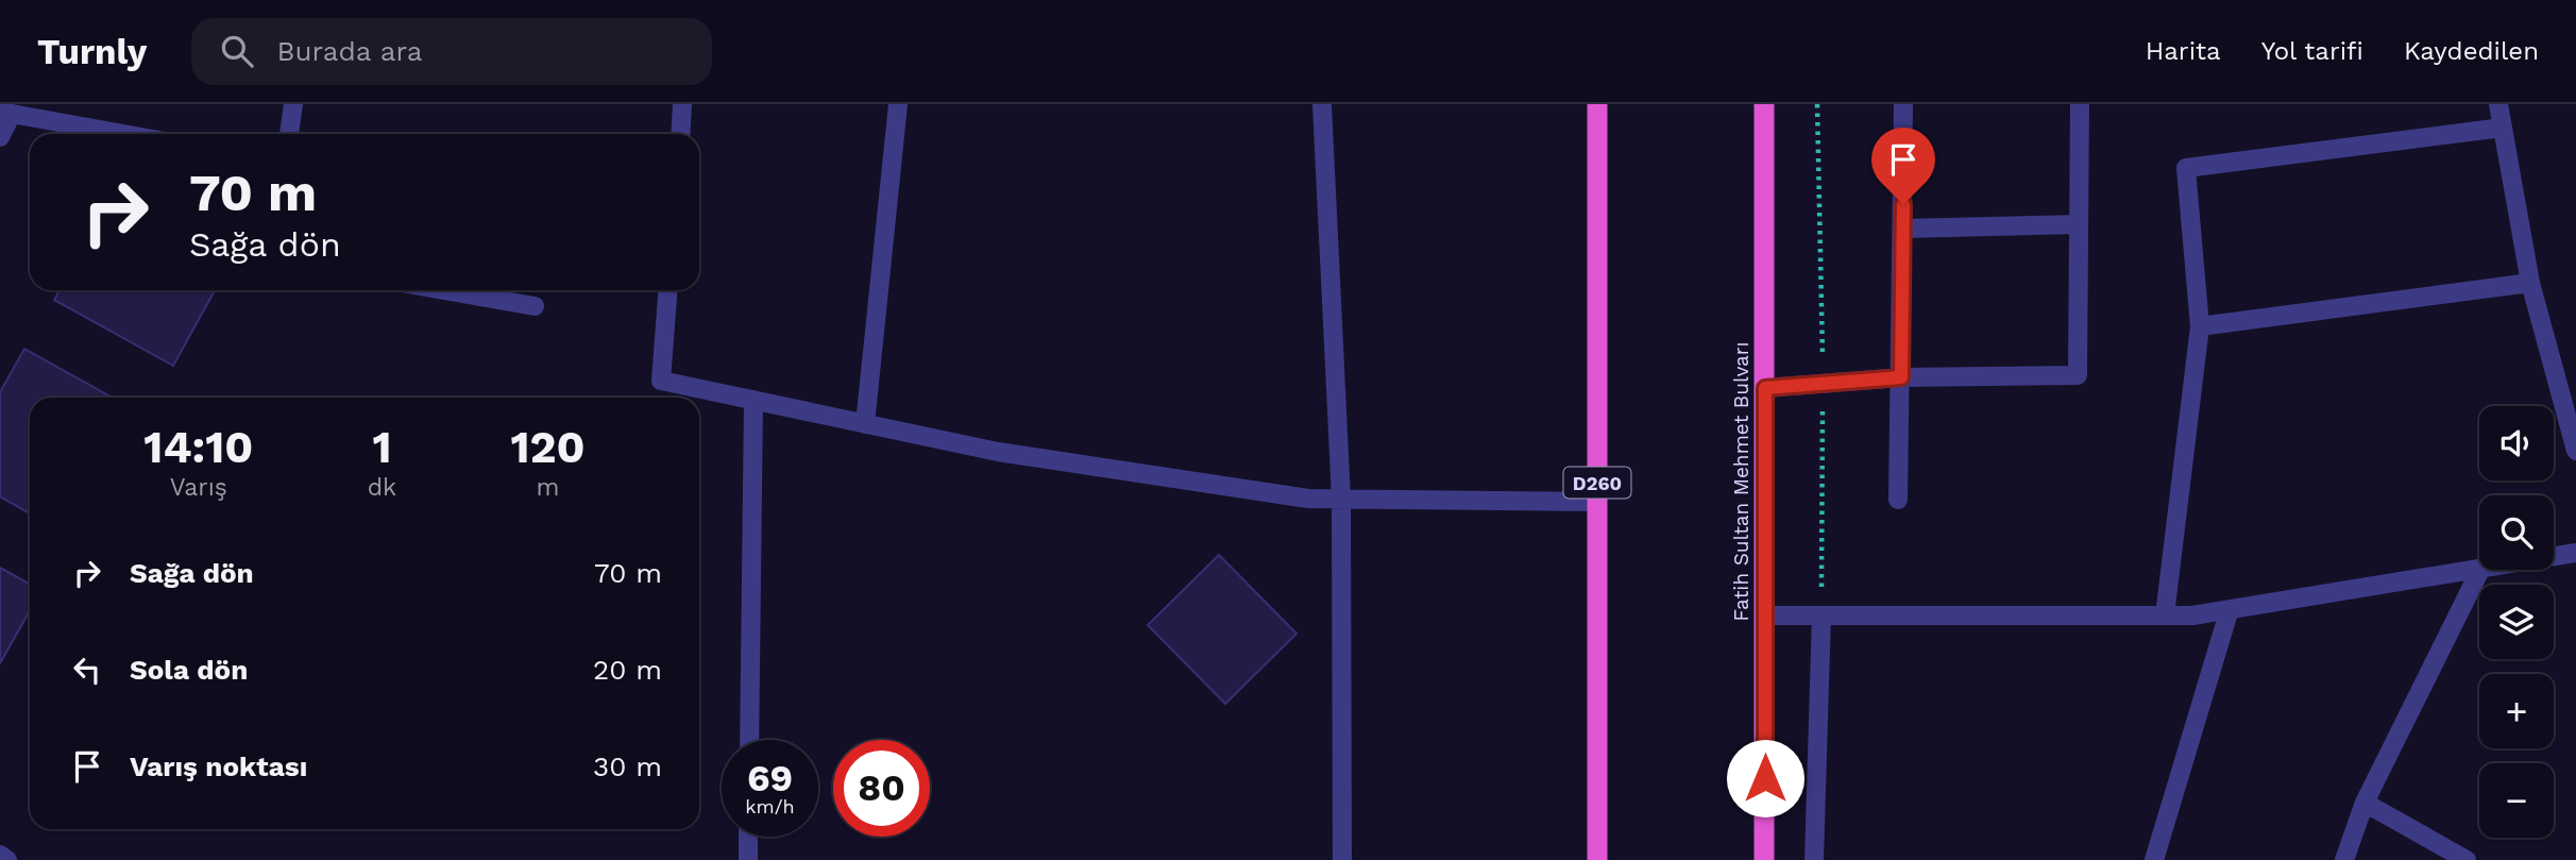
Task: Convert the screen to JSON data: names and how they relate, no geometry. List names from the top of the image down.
{
  "streets": {
    "highway": ["Fatih Sultan Mehmet Bulvarı", "D260"]
  },
  "page": {
    "header": "Turnly",
    "search": "Burada ara",
    "nav": ["Harita", "Yol tarifi", "Kaydedilen"],
    "turn": ["70 m", "Sağa dön"],
    "eta": [
      "14:10",
      "Varış",
      "1",
      "dk",
      "120",
      "m"
    ],
    "map_buttons": ["+", "−"],
    "list": [
      {
        "name": "Sağa dön",
        "value": "70 m"
      },
      {
        "name": "Sola dön",
        "value": "20 m"
      },
      {
        "name": "Varış noktası",
        "value": "30 m"
      }
    ],
    "speed": "69 km/h",
    "limit": "80"
  }
}
